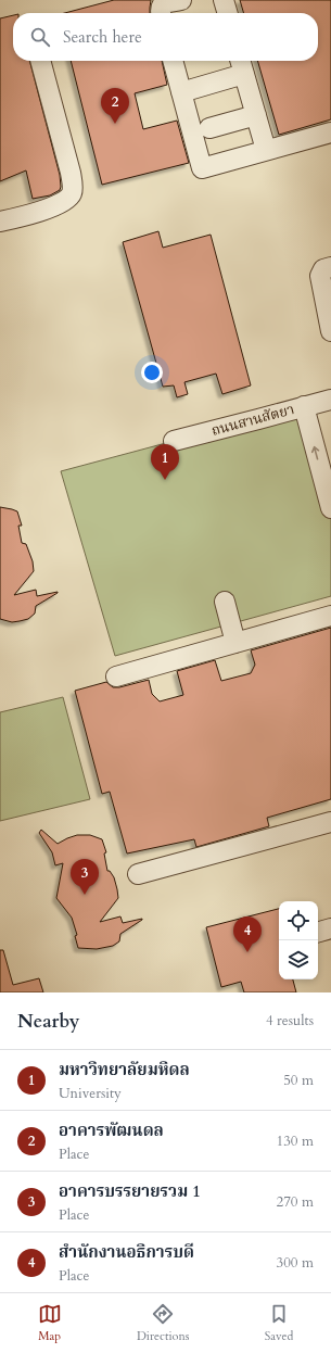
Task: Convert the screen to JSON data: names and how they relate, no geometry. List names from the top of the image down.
{
  "streets": {
    "lane": ["ถนนสานสัตยา"]
  },
  "page": {
    "search": "Search here",
    "pins": [
      "2",
      "1",
      "3",
      "4"
    ],
    "heading": ["Nearby", "4 results"],
    "list": [
      {
        "mark": "1",
        "name": "มหาวิทยาลัยมหิดล",
        "note": "University",
        "value": "50 m"
      },
      {
        "mark": "2",
        "name": "อาคารพัฒนดล",
        "note": "Place",
        "value": "130 m"
      },
      {
        "mark": "3",
        "name": "อาคารบรรยายรวม 1",
        "note": "Place",
        "value": "270 m"
      },
      {
        "mark": "4",
        "name": "สำนักงานอธิการบดี",
        "note": "Place",
        "value": "300 m"
      }
    ],
    "nav": ["Map", "Directions", "Saved"]
  }
}
